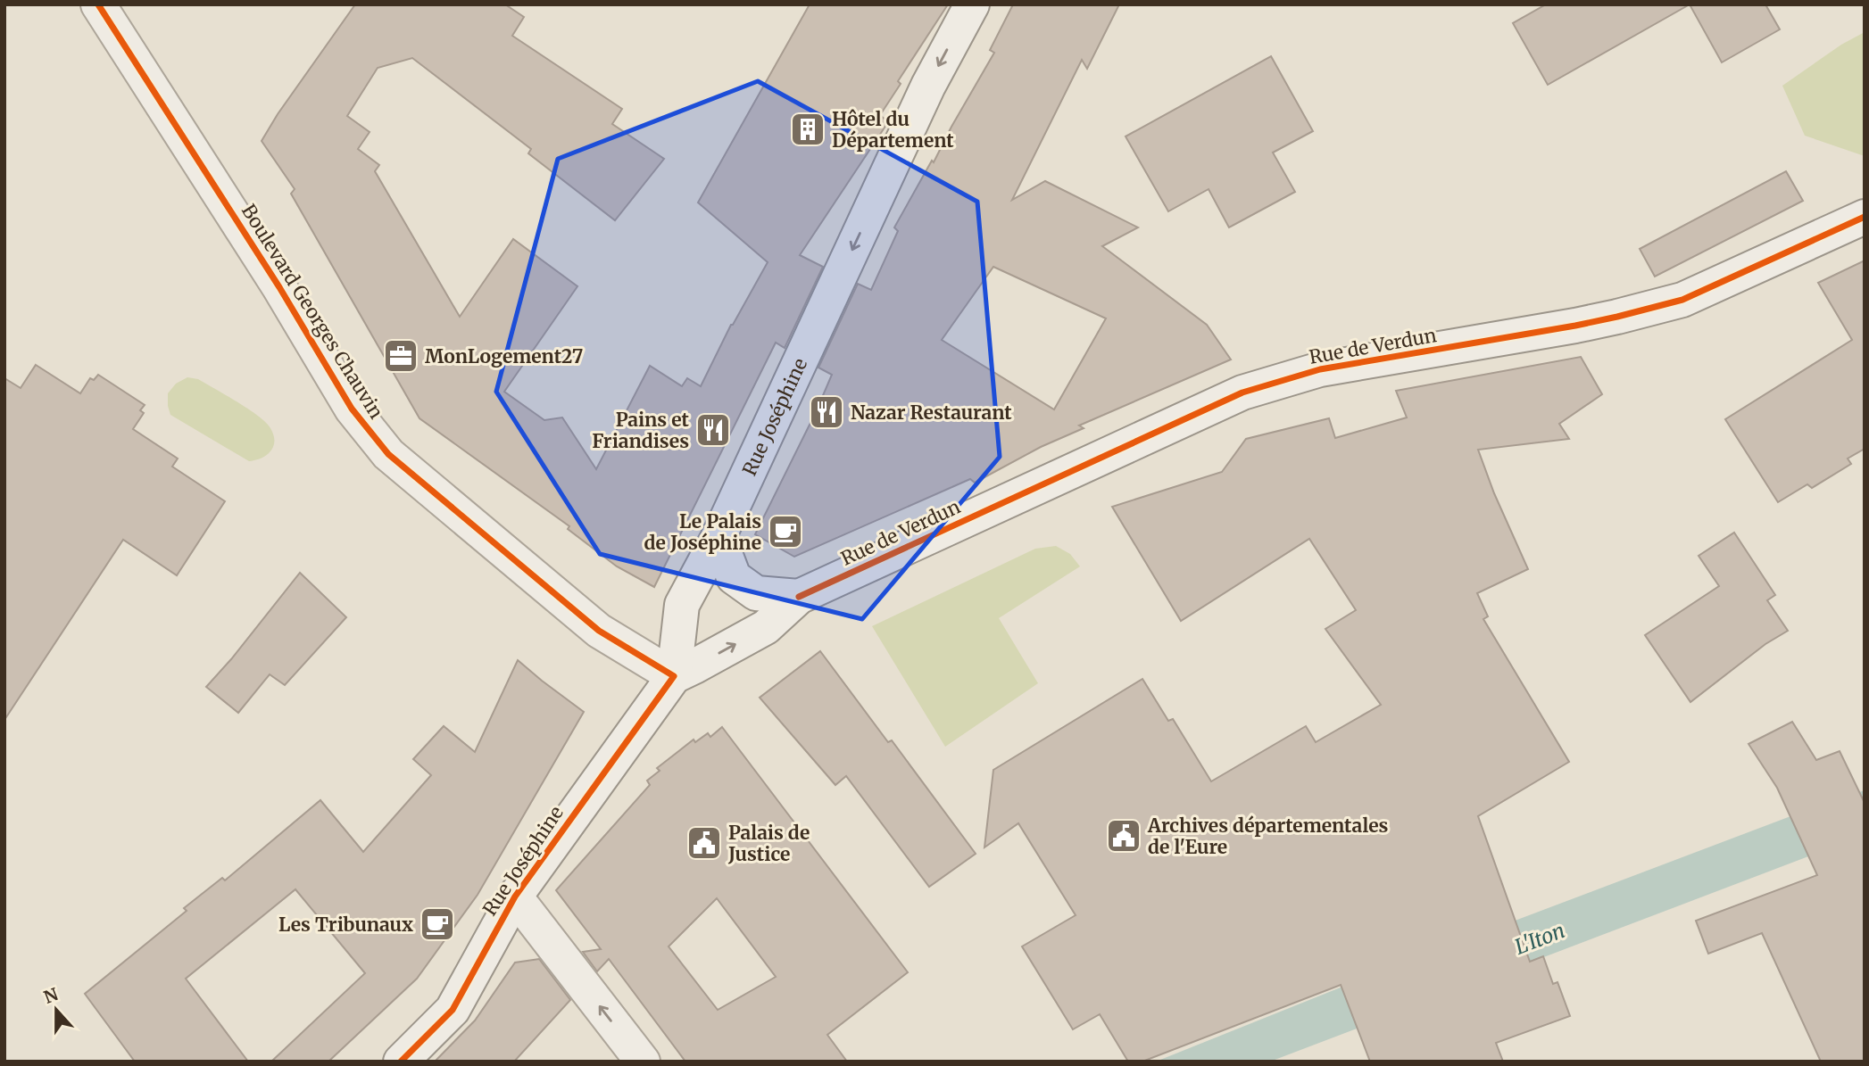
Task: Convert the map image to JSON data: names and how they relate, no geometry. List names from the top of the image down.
{
  "streets": {
    "main road": ["Boulevard Georges Chauvin", "Rue de Verdun", "Rue Joséphine"]
  },
  "crossings": [
    ["Boulevard Georges Chauvin", "Rue de Verdun"],
    ["Boulevard Georges Chauvin", "Rue Joséphine"],
    ["Rue de Verdun", "Rue Joséphine"]
  ],
  "one_way": ["Rue Joséphine"],
  "water": ["L'Iton"],
  "places": {
    "building": ["Hôtel du Département"],
    "office": ["MonLogement27"],
    "restaurant": ["Nazar Restaurant", "Pains et Friandises"],
    "cafe": ["Le Palais de Joséphine", "Les Tribunaux"],
    "public building": ["Archives départementales de l'Eure", "Palais de Justice"]
  },
  "north": "top"
}
